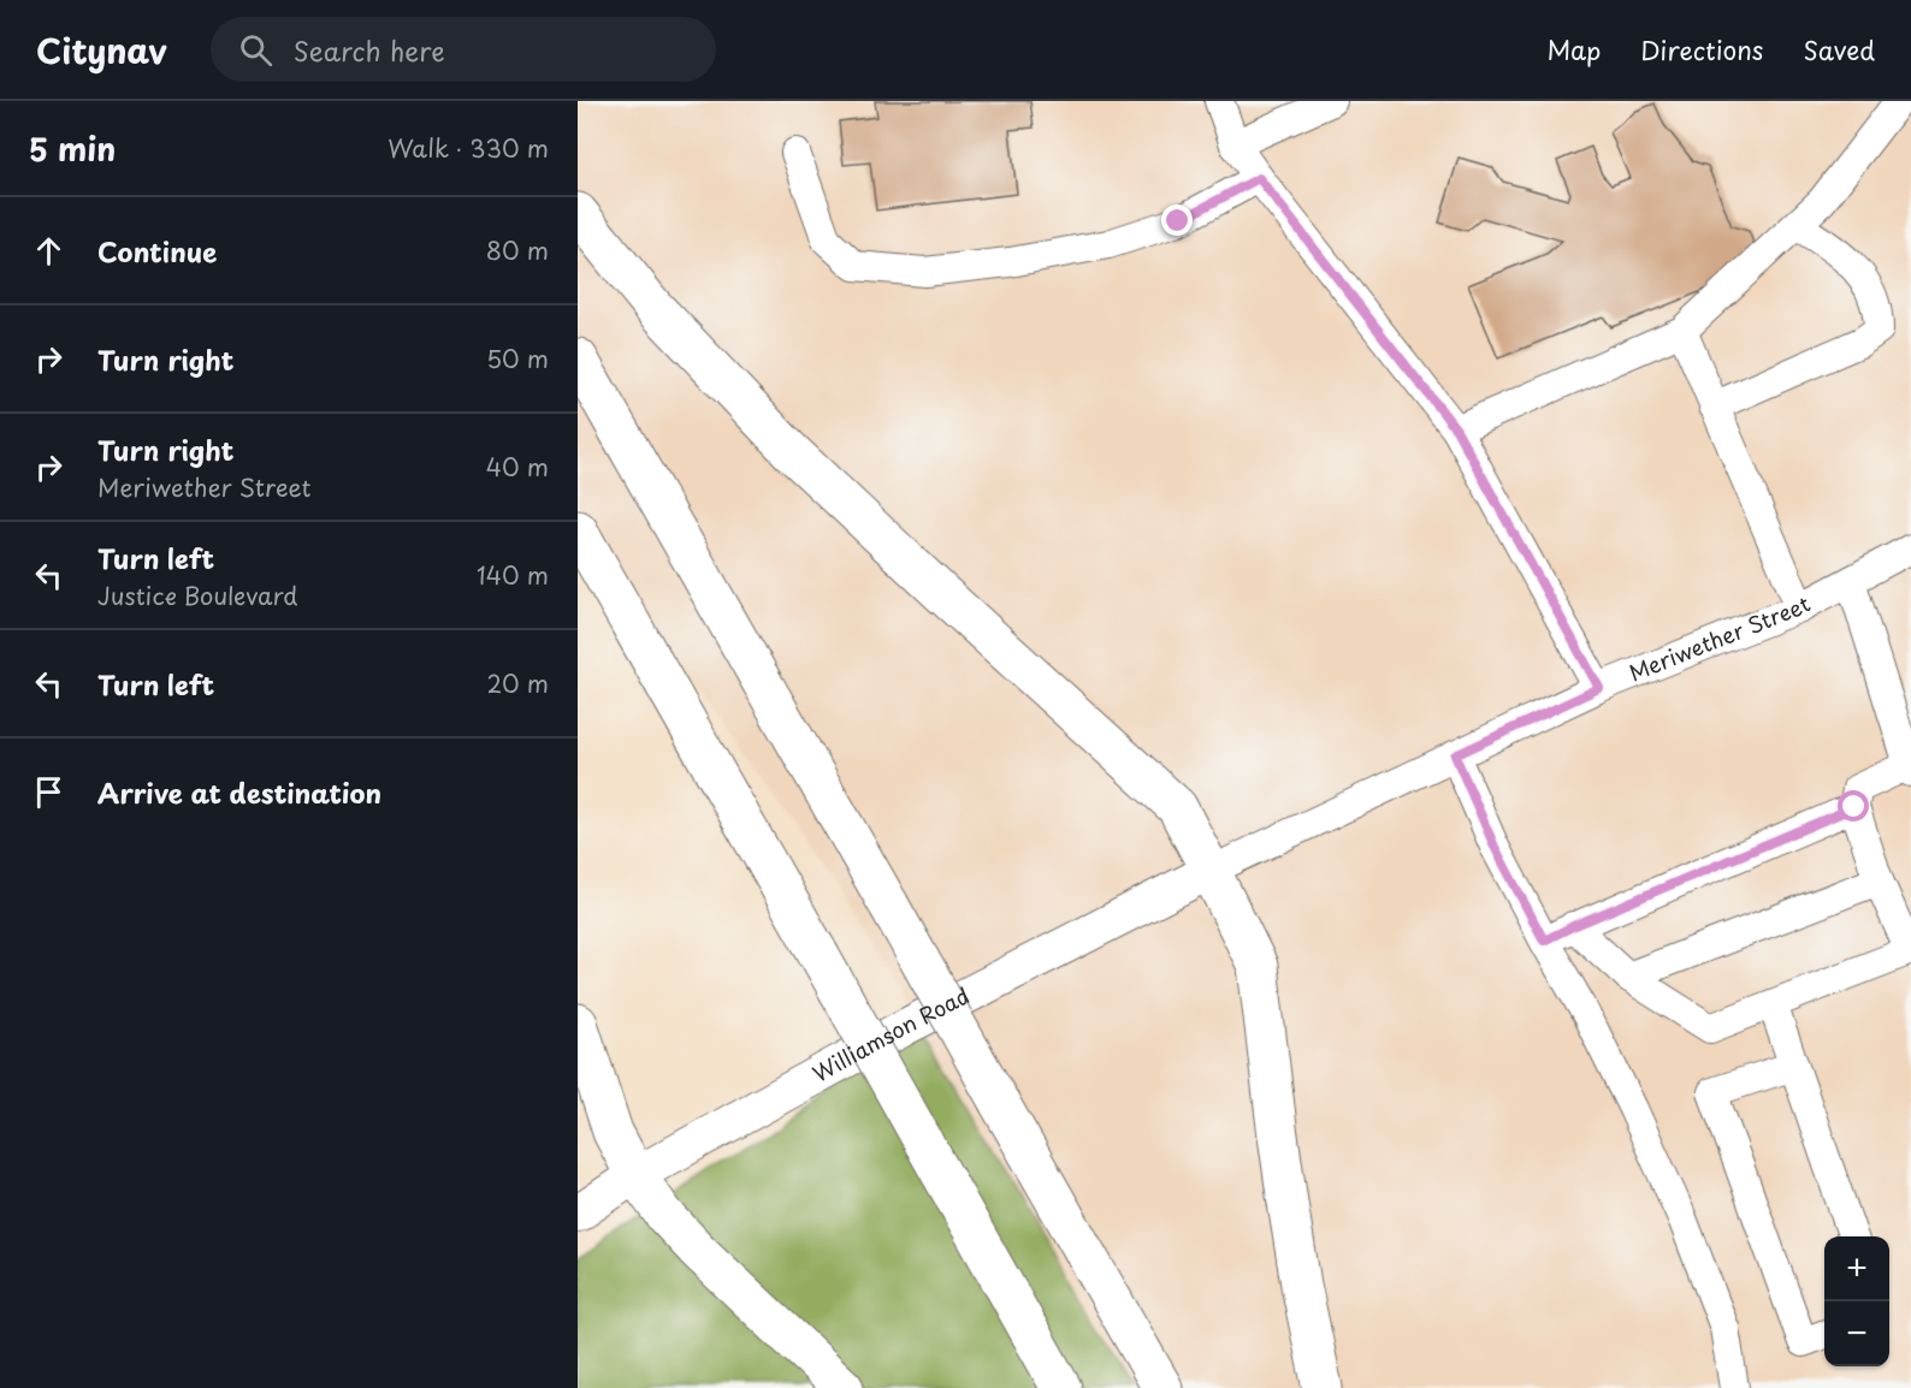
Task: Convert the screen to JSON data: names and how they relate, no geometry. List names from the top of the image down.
{
  "streets": {
    "main road": ["Williamson Road"],
    "street": ["Meriwether Street"]
  },
  "crossings": [
    ["Meriwether Street", "Williamson Road"]
  ],
  "page": {
    "header": "Citynav",
    "search": "Search here",
    "nav": ["Map", "Directions", "Saved"],
    "heading": ["5 min", "Walk · 330 m"],
    "list": [
      ["Continue", "80 m"],
      ["Turn right", "50 m"],
      ["Turn right", "Meriwether Street", "40 m"],
      ["Turn left", "Justice Boulevard", "140 m"],
      ["Turn left", "20 m"],
      "Arrive at destination"
    ],
    "map_buttons": ["+", "−"]
  }
}
